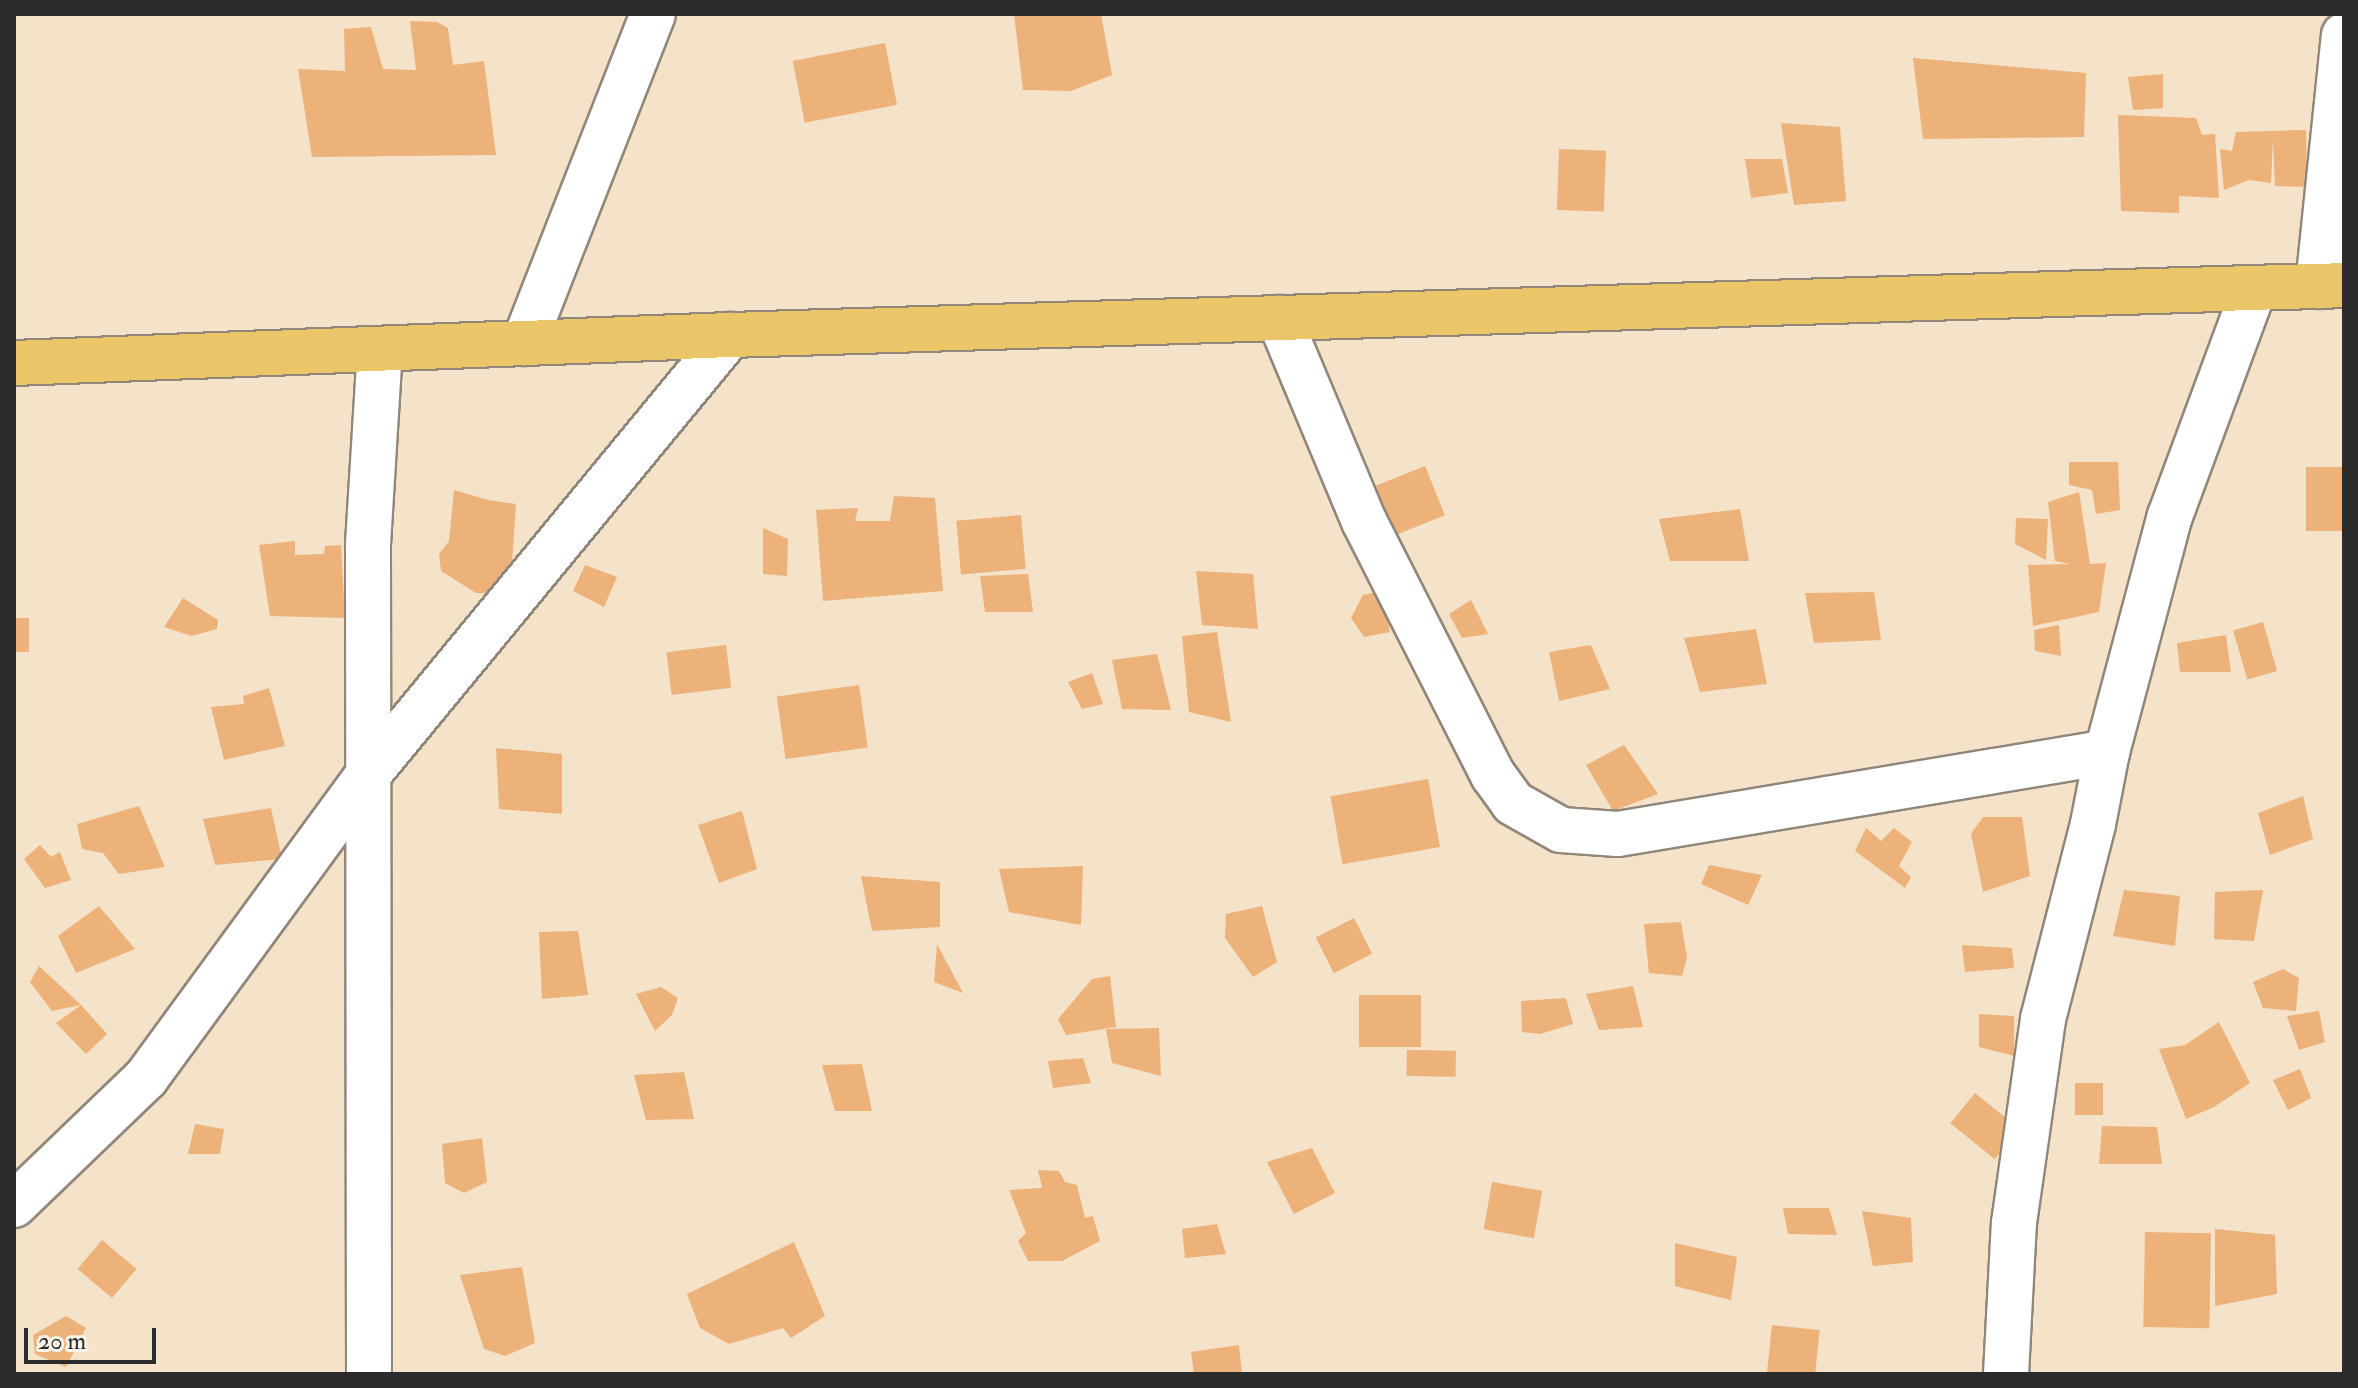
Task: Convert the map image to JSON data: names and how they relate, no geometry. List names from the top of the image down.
{
  "scale_bar": "20 m"
}
